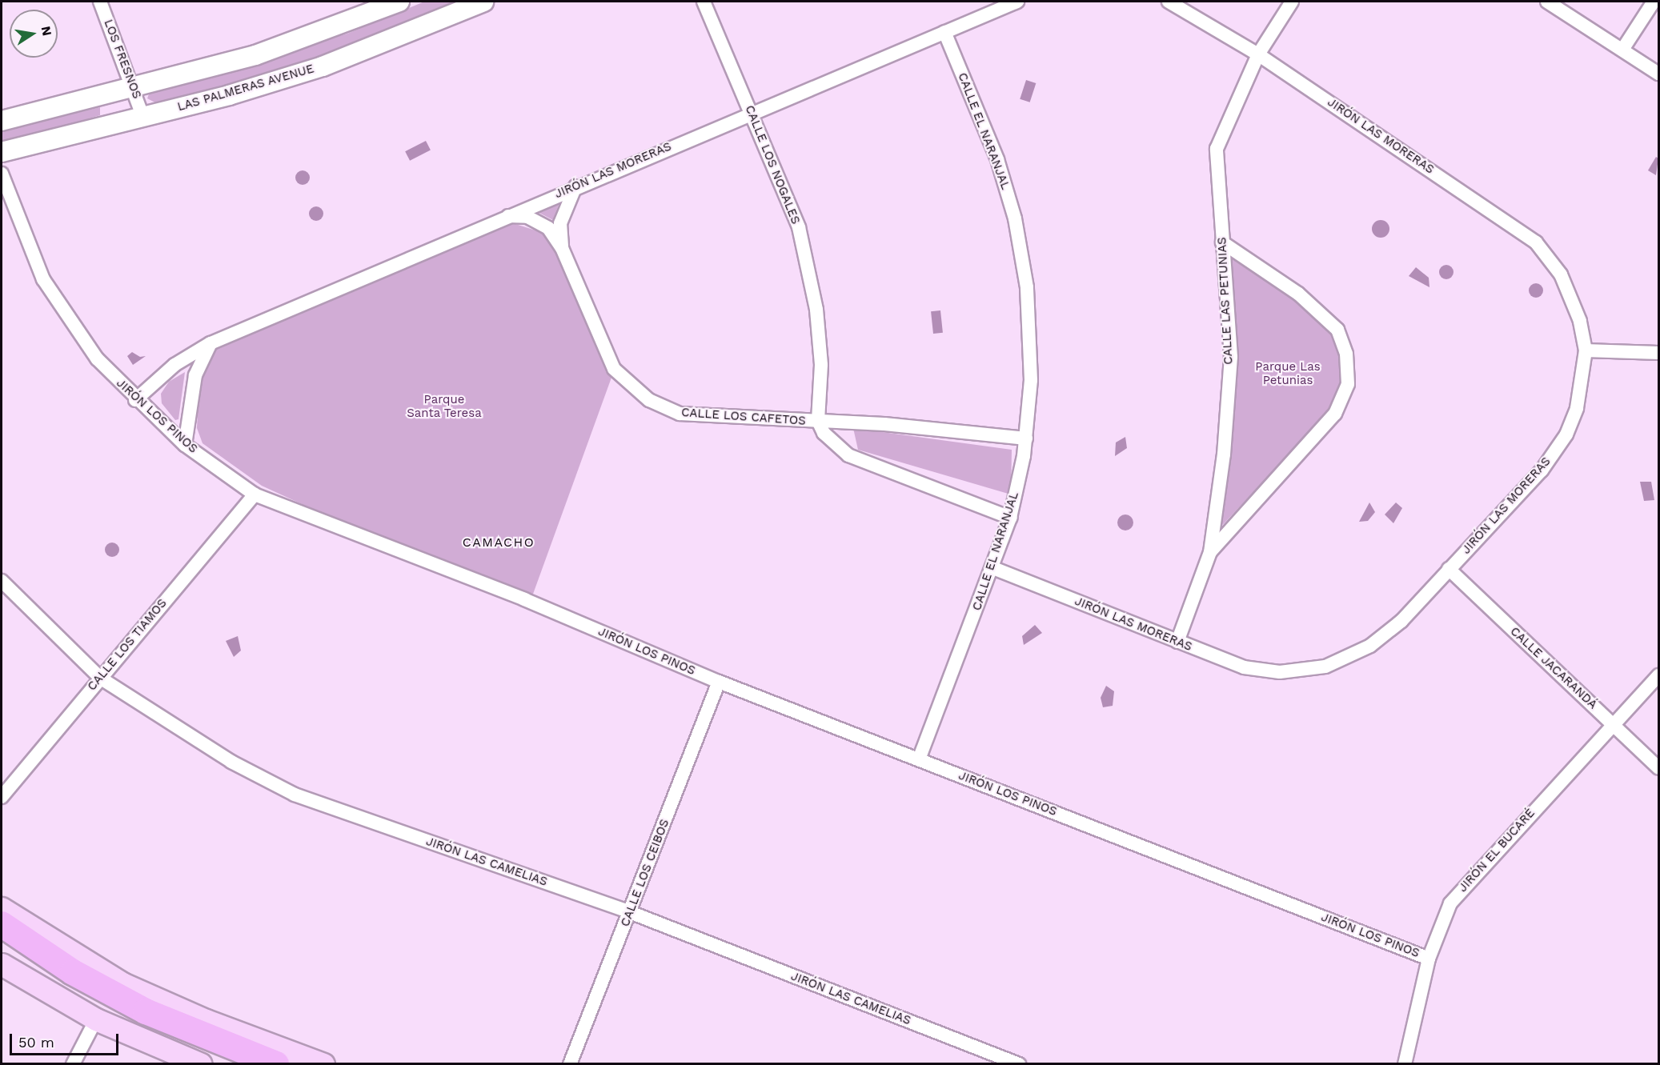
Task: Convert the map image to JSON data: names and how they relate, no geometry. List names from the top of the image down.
{
  "streets": {
    "main road": ["LAS PALMERAS AVENUE"],
    "street": [
      "LOS FRESNOS",
      "CALLE EL NARANJAL",
      "JIRÓN LAS MORERAS",
      "CALLE LOS NOGALES",
      "CALLE LAS PETUNIAS",
      "JIRÓN LOS PINOS",
      "CALLE LOS CAFETOS",
      "CALLE LOS TIAMOS",
      "CALLE JACARANDÁ",
      "JIRÓN EL BUCARÉ",
      "JIRÓN LAS CAMELIAS",
      "CALLE LOS CEIBOS"
    ]
  },
  "crossings": [
    ["LOS FRESNOS", "LAS PALMERAS AVENUE"],
    ["CALLE EL NARANJAL", "JIRÓN LAS MORERAS"],
    ["CALLE EL NARANJAL", "JIRÓN LOS PINOS"],
    ["CALLE EL NARANJAL", "CALLE LOS CAFETOS"],
    ["JIRÓN LAS MORERAS", "CALLE LOS NOGALES"],
    ["JIRÓN LAS MORERAS", "CALLE LAS PETUNIAS"],
    ["JIRÓN LAS MORERAS", "JIRÓN LOS PINOS"],
    ["JIRÓN LAS MORERAS", "CALLE LOS CAFETOS"],
    ["JIRÓN LAS MORERAS", "CALLE JACARANDÁ"],
    ["CALLE LOS NOGALES", "CALLE LOS CAFETOS"],
    ["JIRÓN LOS PINOS", "CALLE LOS TIAMOS"],
    ["JIRÓN LOS PINOS", "JIRÓN EL BUCARÉ"],
    ["JIRÓN LOS PINOS", "CALLE LOS CEIBOS"],
    ["CALLE LOS TIAMOS", "JIRÓN LAS CAMELIAS"],
    ["CALLE JACARANDÁ", "JIRÓN EL BUCARÉ"],
    ["JIRÓN LAS CAMELIAS", "CALLE LOS CEIBOS"]
  ],
  "districts": ["CAMACHO"],
  "parks": ["Parque Las Petunias", "Parque Santa Teresa"],
  "scale_bar": "50 m",
  "north": "right"
}
